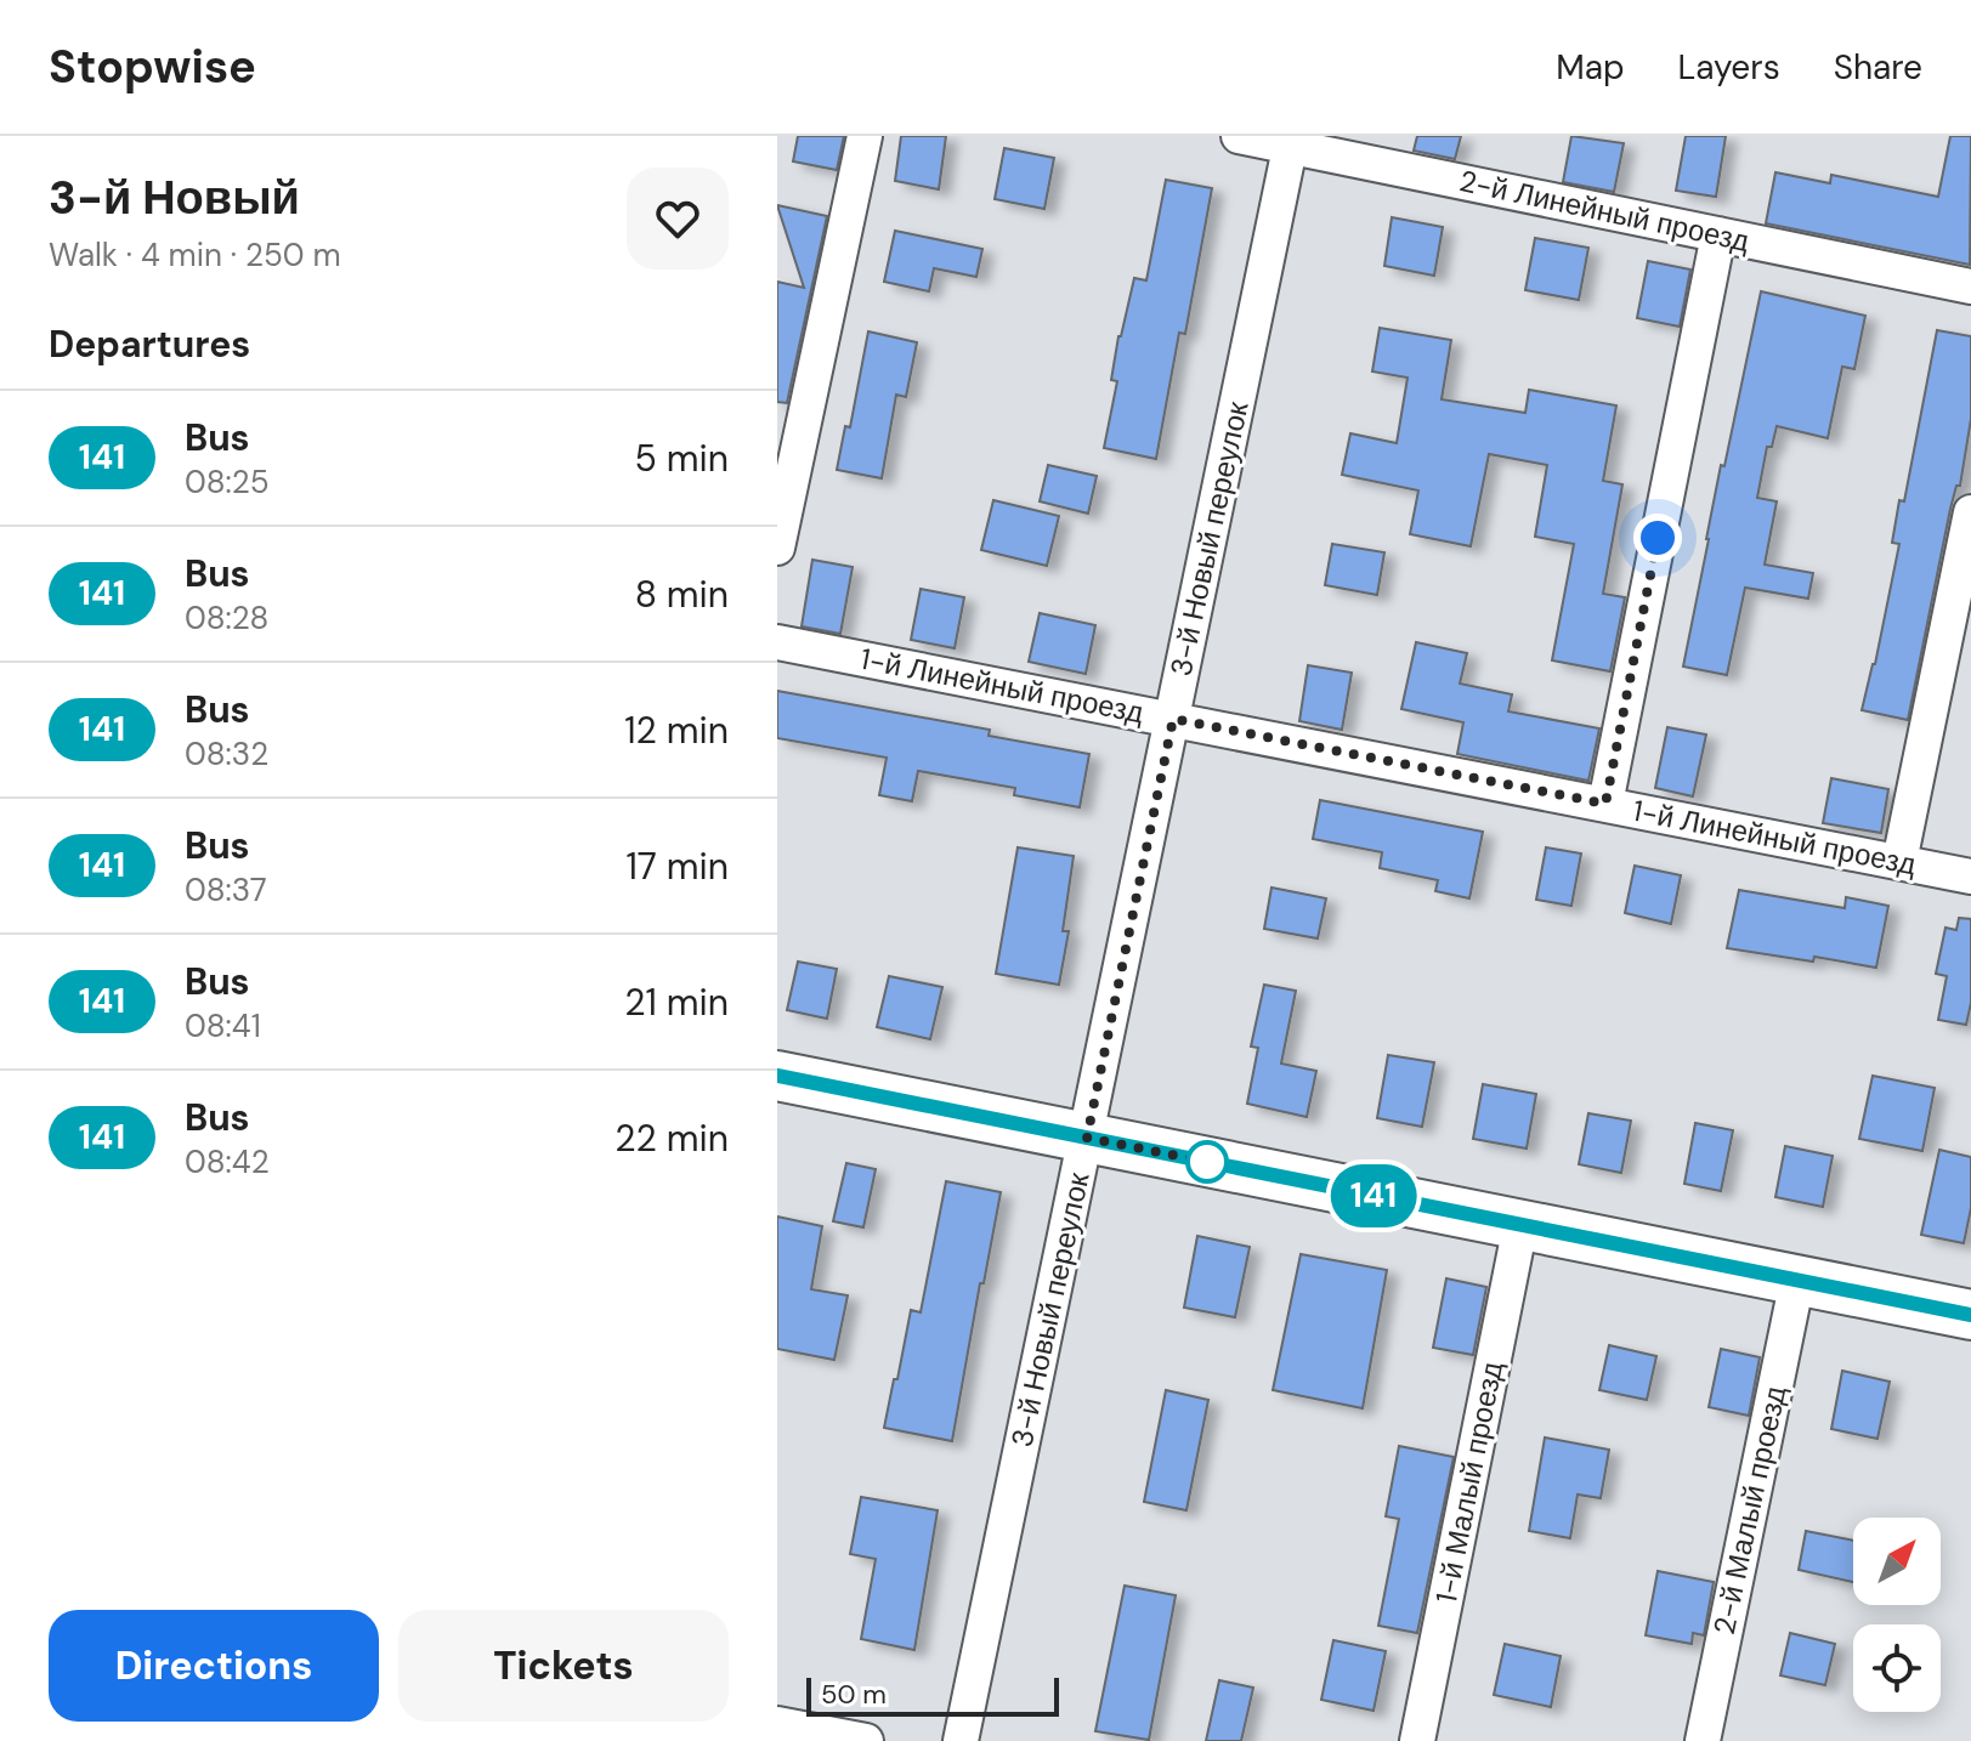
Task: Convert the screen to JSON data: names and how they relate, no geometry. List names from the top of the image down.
{
  "streets": {
    "street": [
      "2-й Линейный проезд",
      "3-й Новый переулок",
      "1-й Линейный проезд",
      "1-й Малый проезд",
      "2-й Малый проезд"
    ]
  },
  "crossings": [
    ["2-й Линейный проезд", "3-й Новый переулок"],
    ["3-й Новый переулок", "1-й Линейный проезд"]
  ],
  "lines": ["bus line 141"],
  "scale_bar": "50 m",
  "north": "top right",
  "page": {
    "header": "Stopwise",
    "nav": ["Map", "Layers", "Share"],
    "heading": [
      ["3-й Новый", "Walk · 4 min · 250 m"],
      "Departures"
    ],
    "on_map": "141",
    "list": [
      {
        "mark": "141",
        "name": "Bus",
        "note": "08:25",
        "value": "5 min"
      },
      {
        "mark": "141",
        "name": "Bus",
        "note": "08:28",
        "value": "8 min"
      },
      {
        "mark": "141",
        "name": "Bus",
        "note": "08:32",
        "value": "12 min"
      },
      {
        "mark": "141",
        "name": "Bus",
        "note": "08:37",
        "value": "17 min"
      },
      {
        "mark": "141",
        "name": "Bus",
        "note": "08:41",
        "value": "21 min"
      },
      {
        "mark": "141",
        "name": "Bus",
        "note": "08:42",
        "value": "22 min"
      }
    ],
    "buttons": ["Directions", "Tickets"],
    "scale": "50 m"
  }
}
